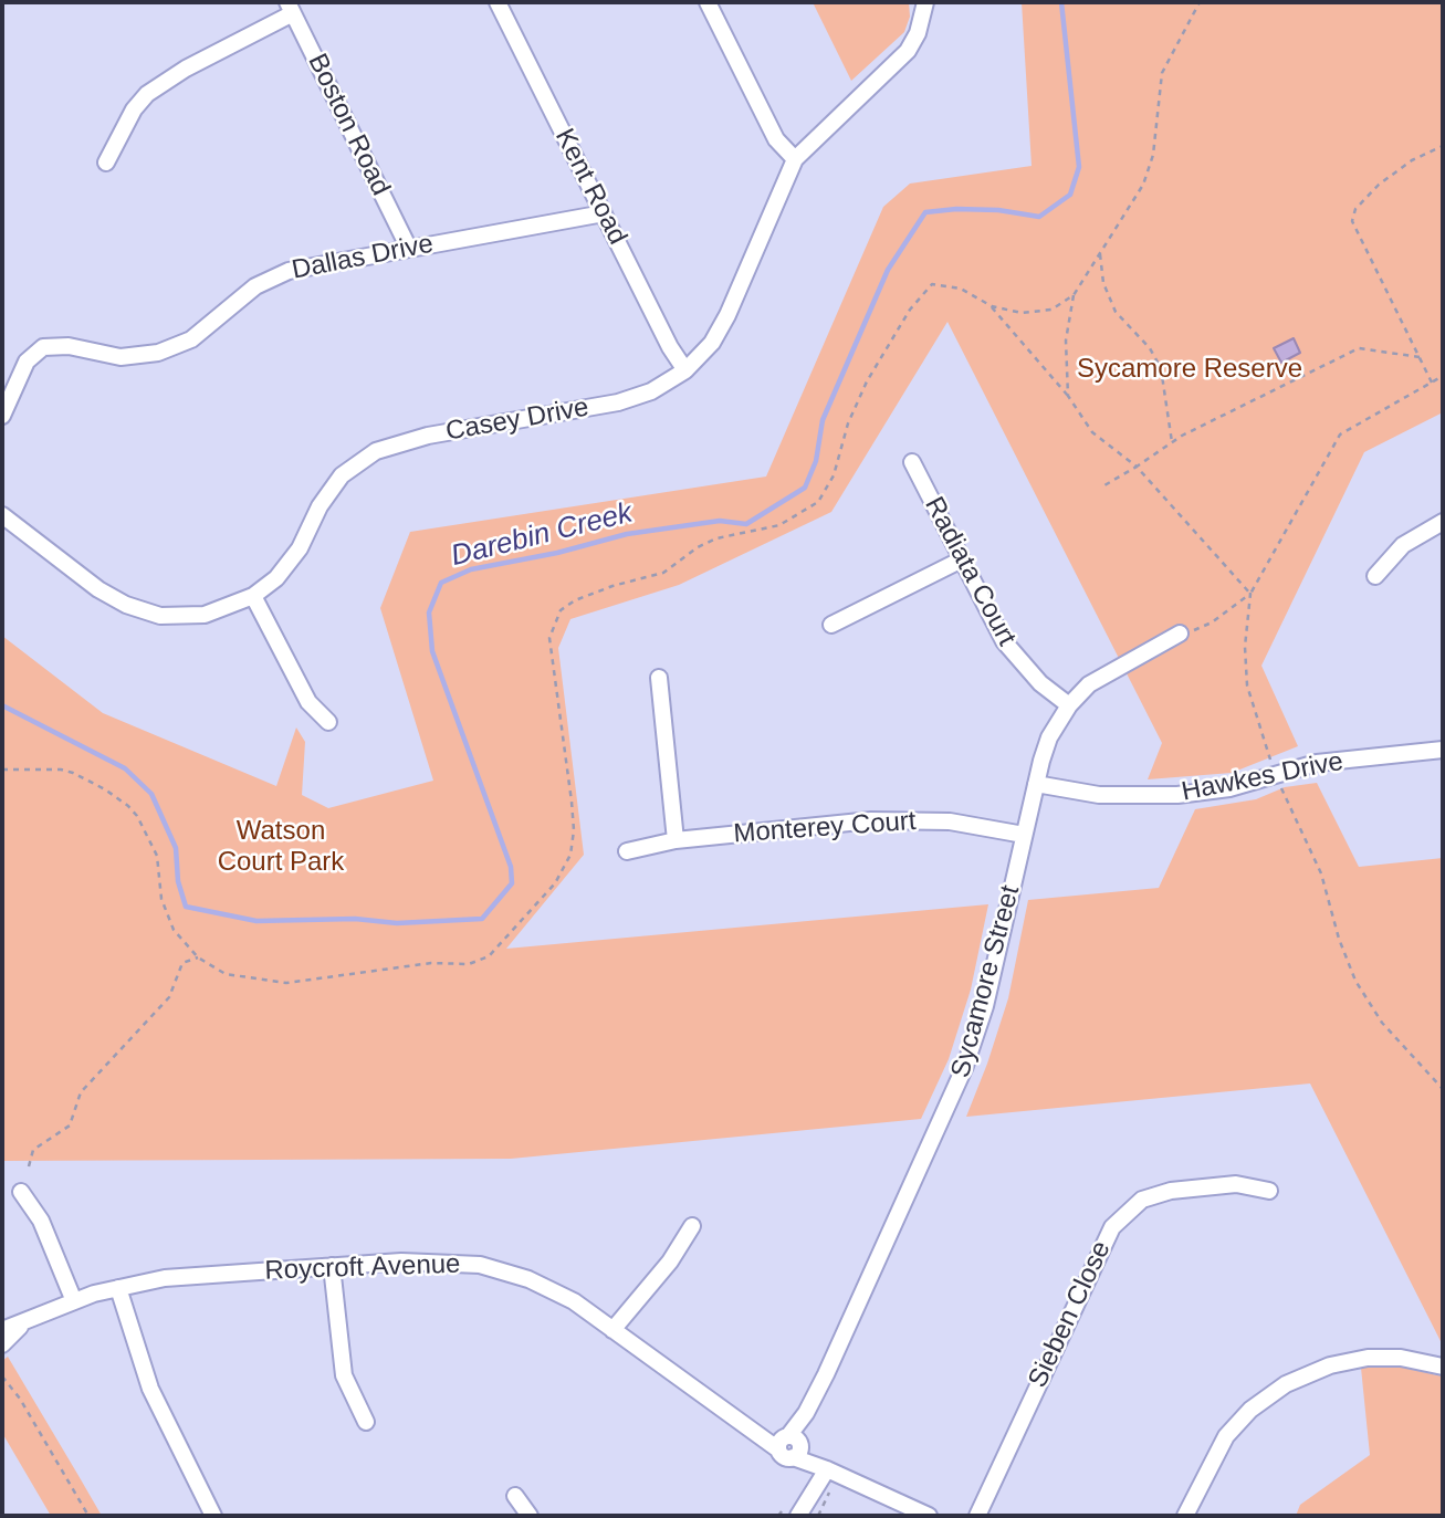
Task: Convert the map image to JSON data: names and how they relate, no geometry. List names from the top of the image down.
{
  "streets": {
    "street": [
      "Boston Road",
      "Kent Road",
      "Dallas Drive",
      "Casey Drive",
      "Radiata Court",
      "Hawkes Drive",
      "Monterey Court",
      "Sycamore Street",
      "Roycroft Avenue",
      "Sieben Close"
    ]
  },
  "crossings": [
    ["Boston Road", "Dallas Drive"],
    ["Kent Road", "Dallas Drive"],
    ["Kent Road", "Casey Drive"],
    ["Radiata Court", "Sycamore Street"],
    ["Hawkes Drive", "Sycamore Street"],
    ["Monterey Court", "Sycamore Street"],
    ["Sycamore Street", "Roycroft Avenue"]
  ],
  "water": ["Darebin Creek"],
  "parks": ["Sycamore Reserve", "Watson Court Park"]
}
